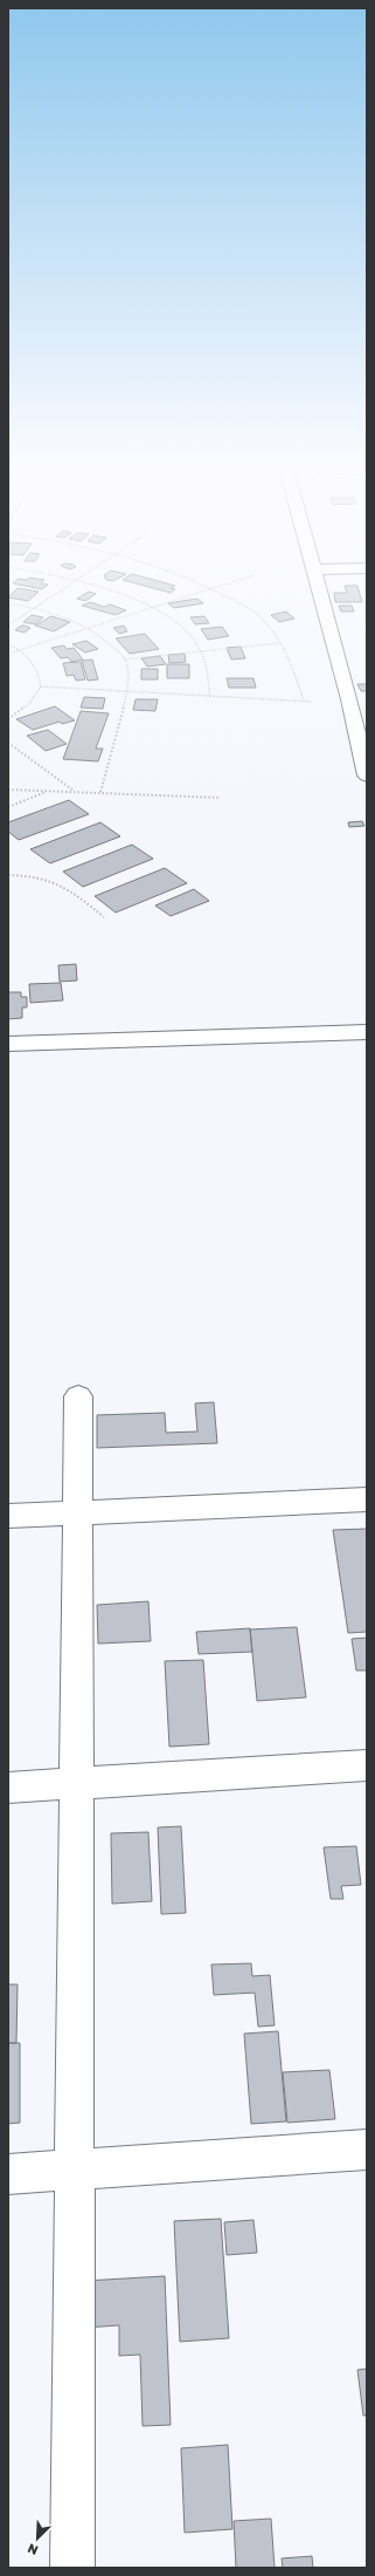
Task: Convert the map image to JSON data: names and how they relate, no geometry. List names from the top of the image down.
{
  "north": "bottom left"
}
